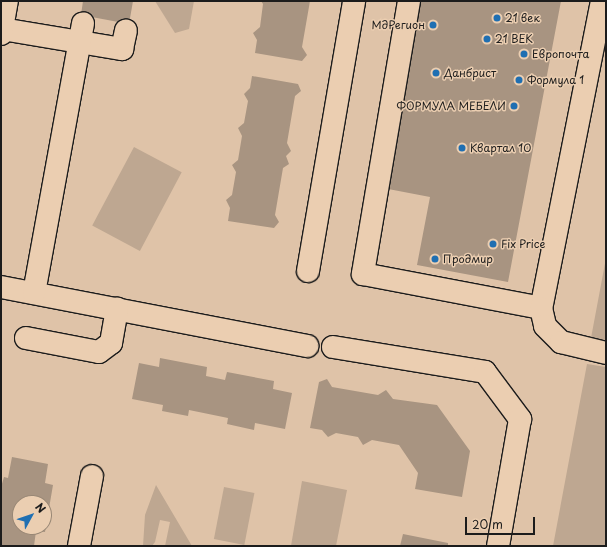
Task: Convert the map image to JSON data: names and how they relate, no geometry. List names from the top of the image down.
{
  "places": [
    "21 век",
    "МдРегион",
    "21 ВЕК",
    "Европочта",
    "Данбрист",
    "Формула 1",
    "ФОРМУЛА МЕБЕЛИ",
    "Квартал 10",
    "Fix Price",
    "Продмир"
  ],
  "scale_bar": "20 m",
  "north": "top right"
}
